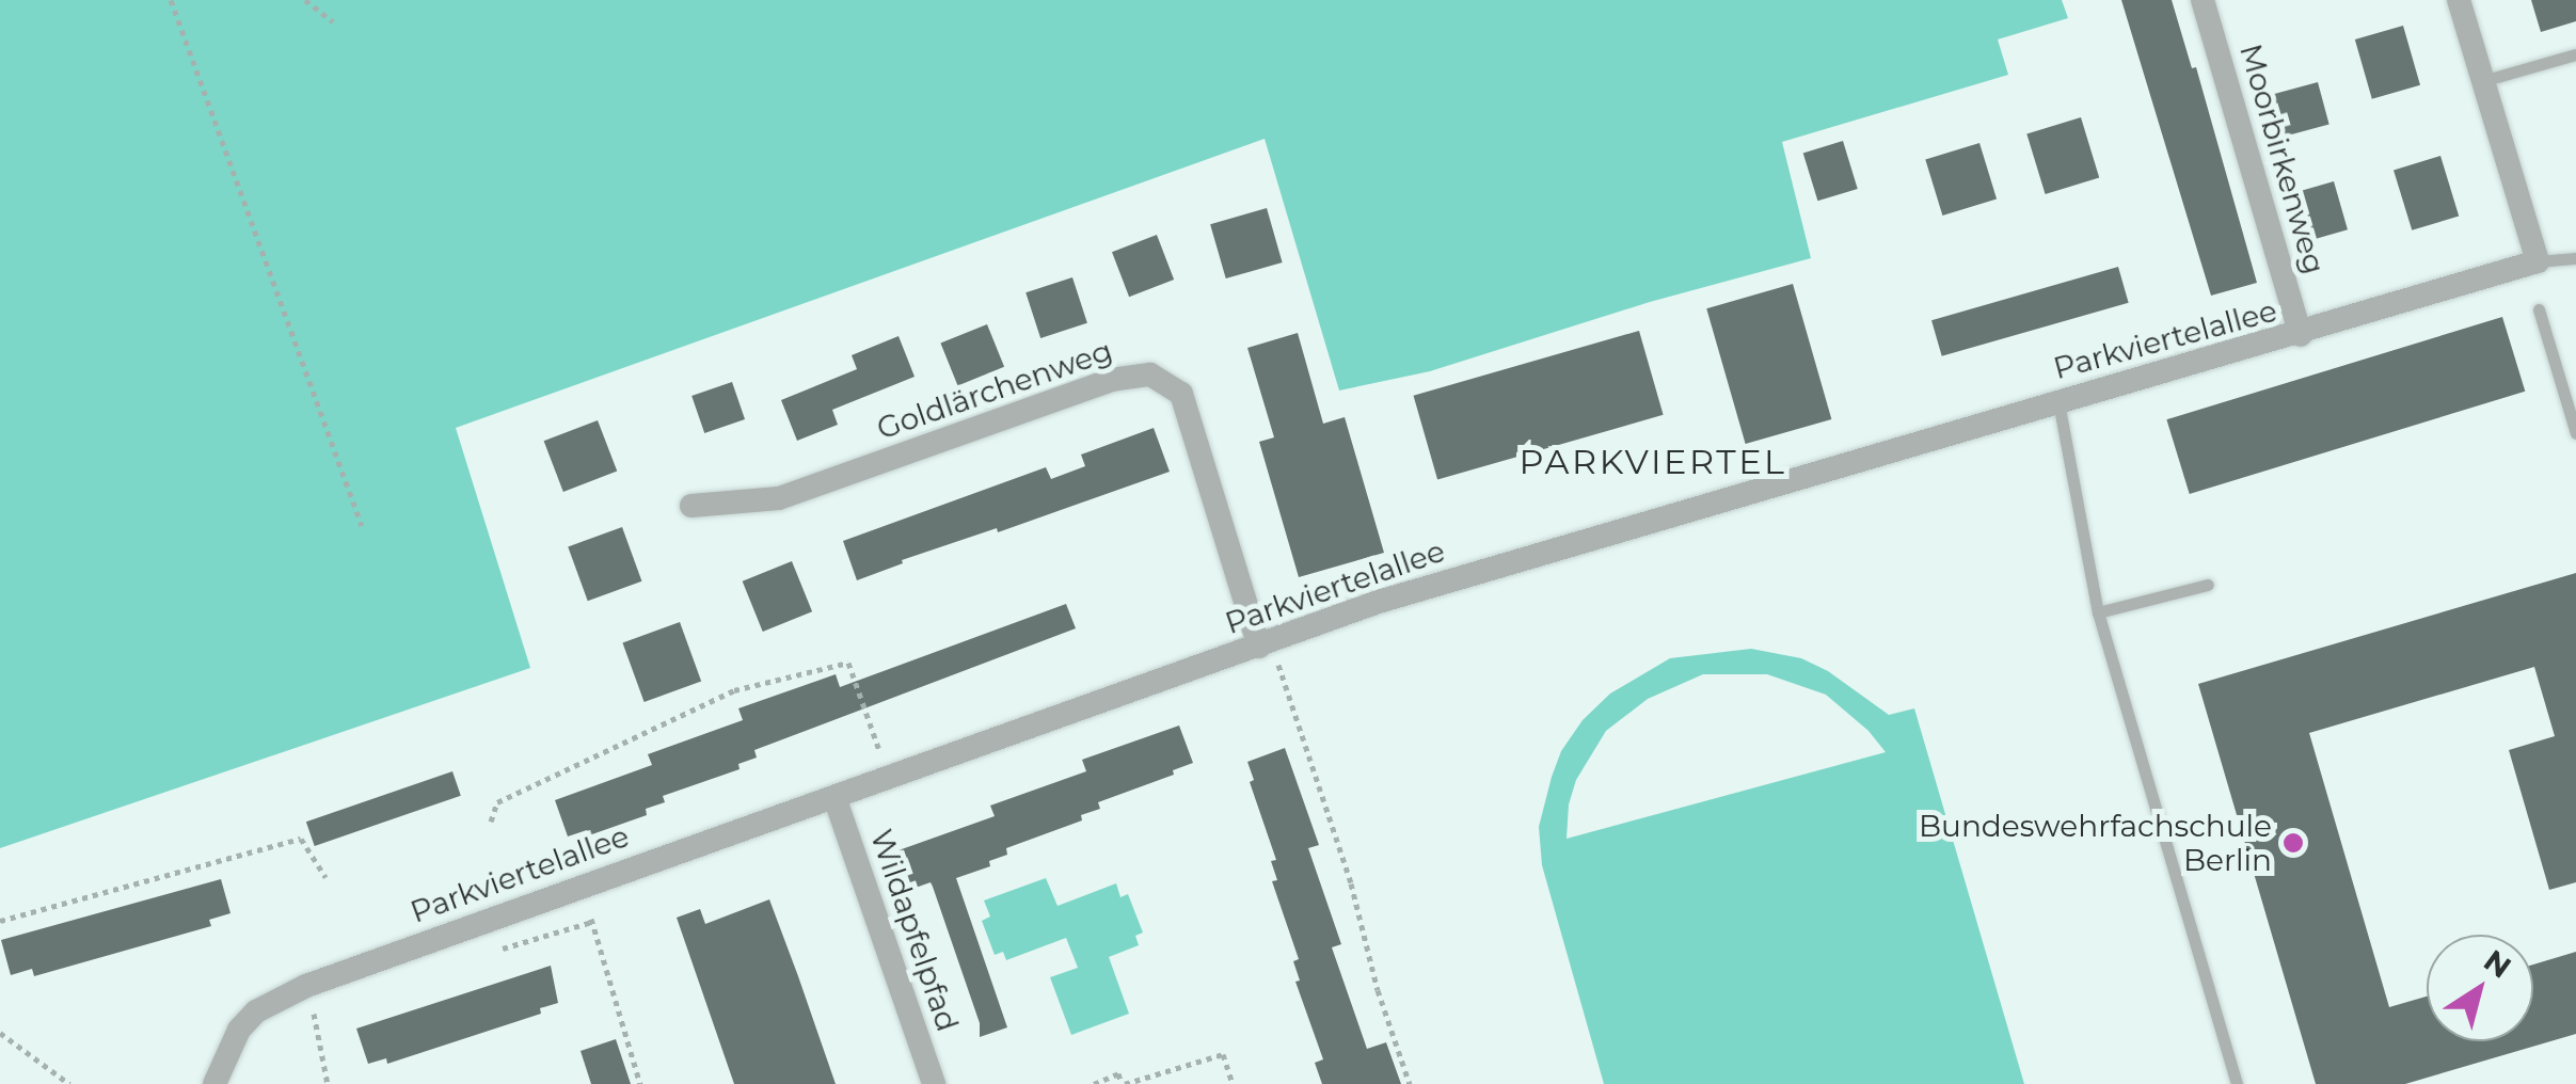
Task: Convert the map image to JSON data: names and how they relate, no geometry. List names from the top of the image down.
{
  "streets": {
    "street": [
      "Moorbirkenweg",
      "Parkviertelallee",
      "Goldlärchenweg",
      "Wildapfelpfad"
    ]
  },
  "crossings": [
    ["Moorbirkenweg", "Parkviertelallee"],
    ["Parkviertelallee", "Goldlärchenweg"],
    ["Parkviertelallee", "Wildapfelpfad"]
  ],
  "districts": ["PARKVIERTEL"],
  "places": ["Bundeswehrfachschule Berlin"],
  "north": "top right"
}
